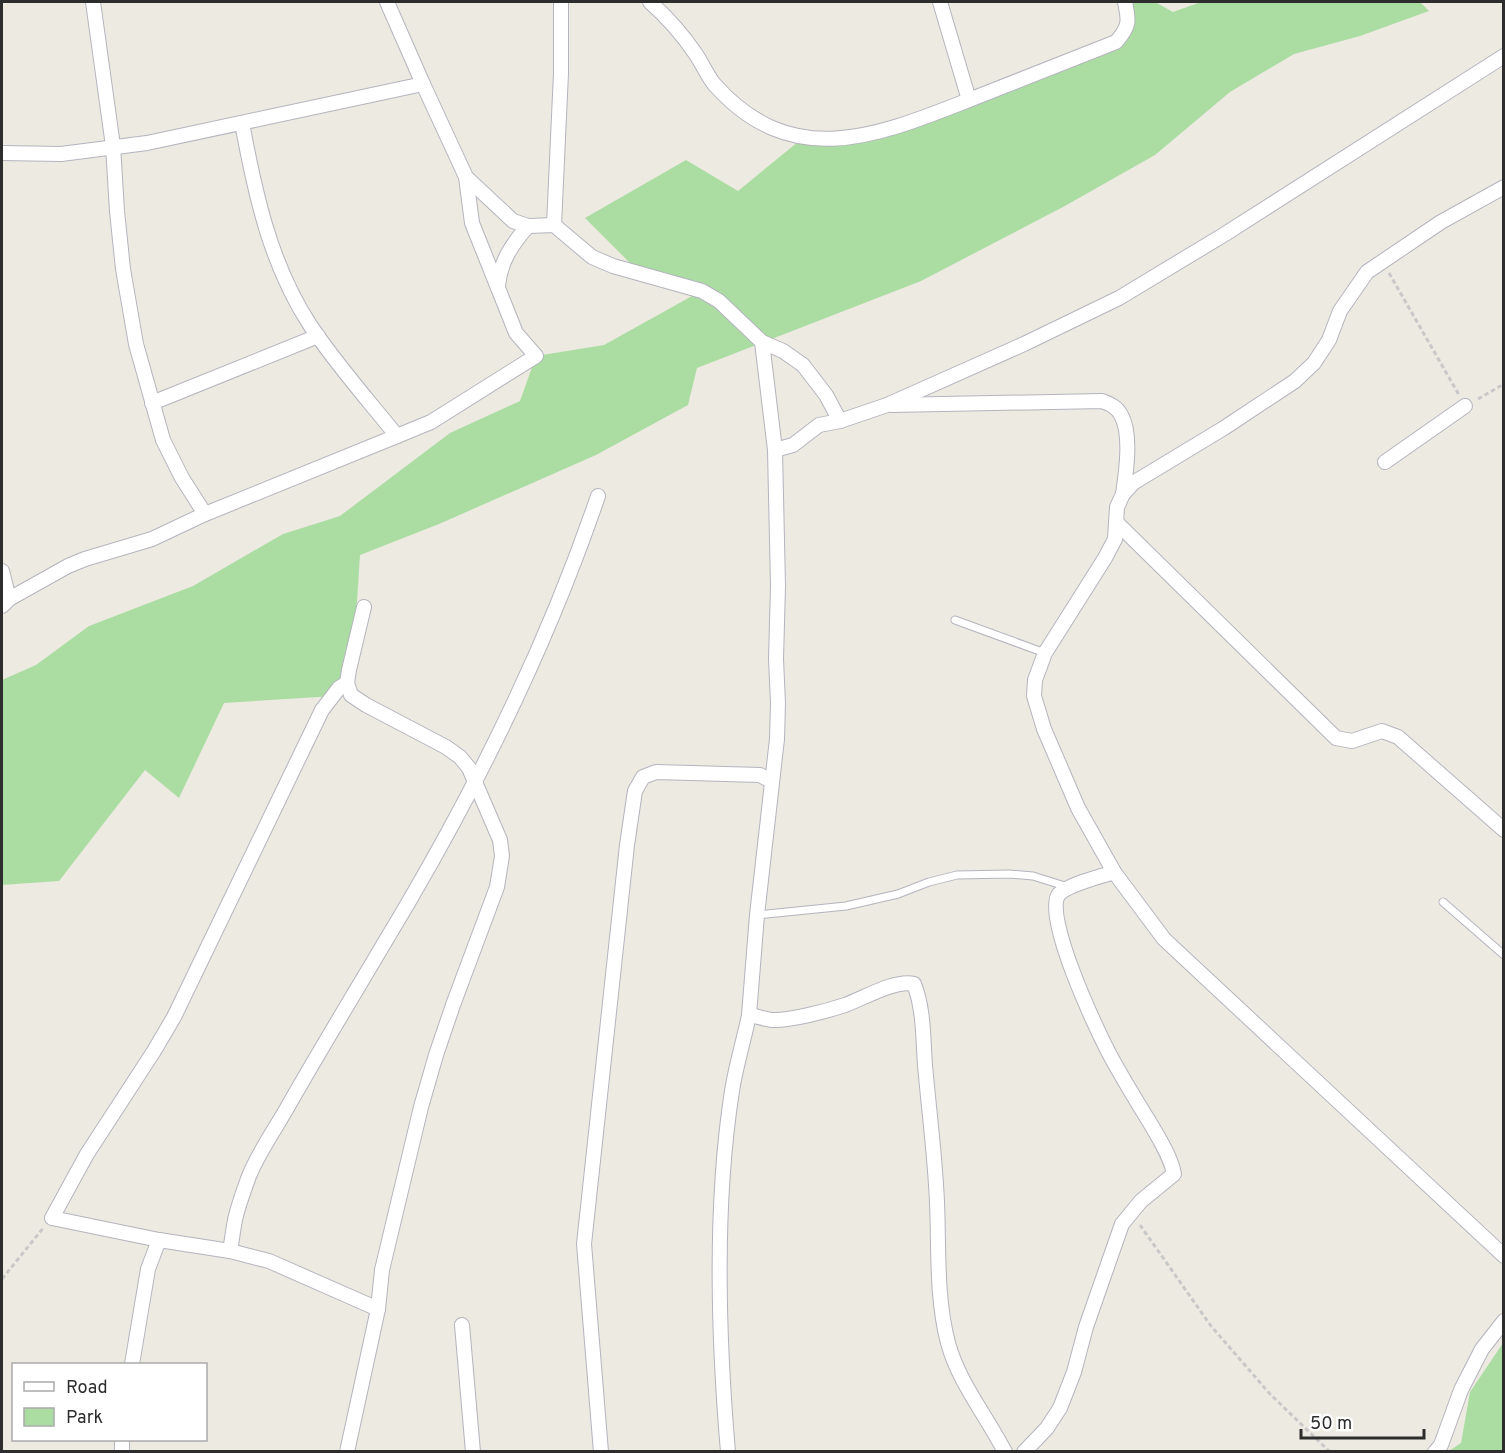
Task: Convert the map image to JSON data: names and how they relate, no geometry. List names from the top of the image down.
{
  "legend": ["Road", "Park"],
  "scale_bar": "50 m"
}
